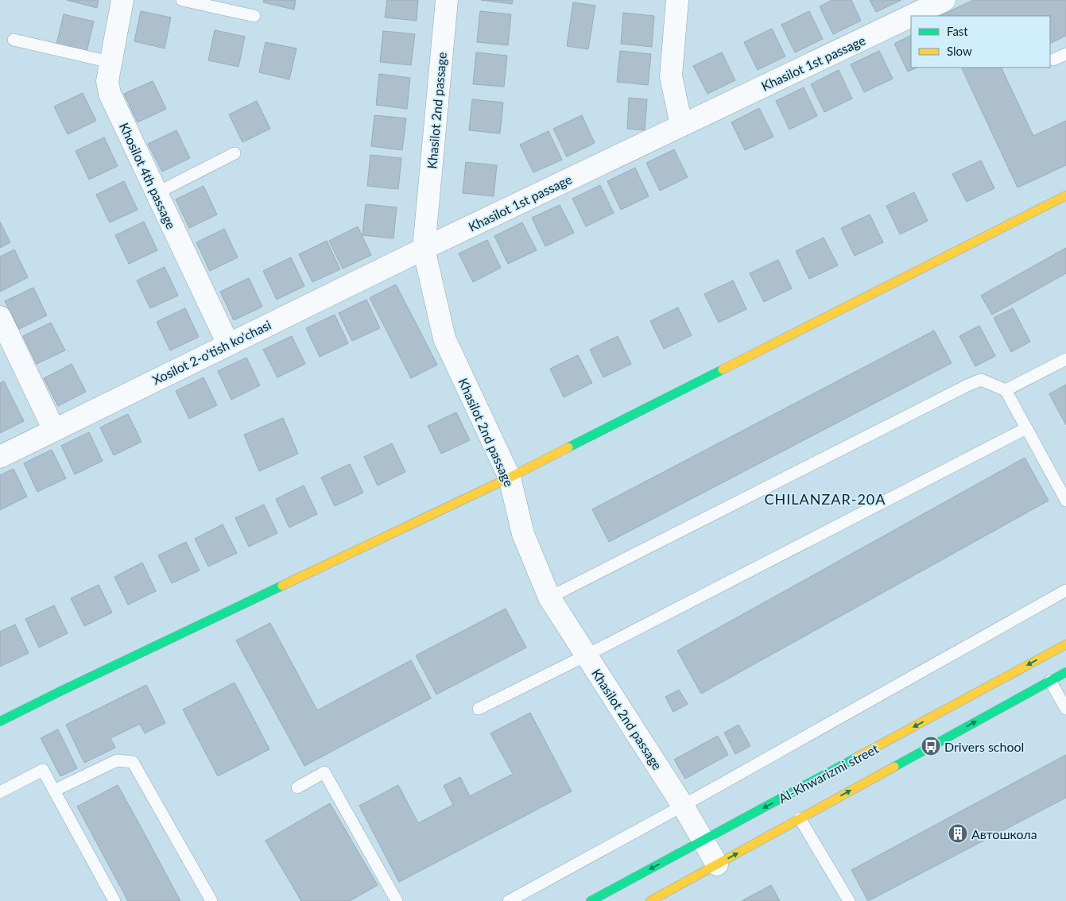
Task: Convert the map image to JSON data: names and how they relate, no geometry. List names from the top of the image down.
{
  "streets": {
    "street": [
      "Khasilot 1st passage",
      "Khasilot 2nd passage",
      "Khosilot 4th passage",
      "Xosilot 2-o'tish ko'chasi",
      "Al-Khwarizmi street"
    ]
  },
  "crossings": [
    ["Khasilot 1st passage", "Khasilot 2nd passage"],
    ["Khasilot 1st passage", "Xosilot 2-o'tish ko'chasi"],
    ["Khasilot 2nd passage", "Xosilot 2-o'tish ko'chasi"],
    ["Khasilot 2nd passage", "Al-Khwarizmi street"],
    ["Khosilot 4th passage", "Xosilot 2-o'tish ko'chasi"]
  ],
  "districts": ["CHILANZAR-20A"],
  "places": {
    "bus stop": ["Drivers school"],
    "building": ["Автошкола"]
  },
  "legend": ["Fast", "Slow"]
}
